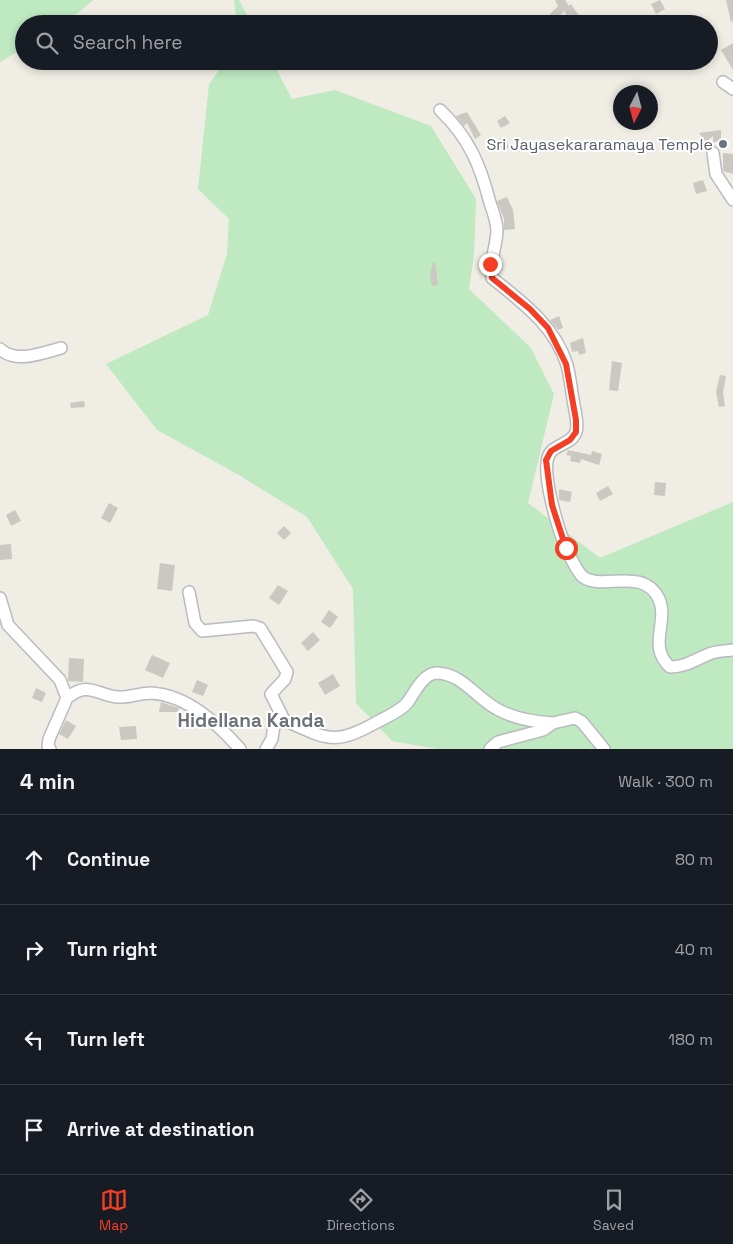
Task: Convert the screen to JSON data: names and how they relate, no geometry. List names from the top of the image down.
{
  "districts": ["Hidellana Kanda"],
  "places": ["Sri Jayasekararamaya Temple"],
  "north": "bottom",
  "page": {
    "search": "Search here",
    "heading": ["4 min", "Walk · 300 m"],
    "list": [
      ["Continue", "80 m"],
      ["Turn right", "40 m"],
      ["Turn left", "180 m"],
      "Arrive at destination"
    ],
    "nav": ["Map", "Directions", "Saved"]
  }
}
